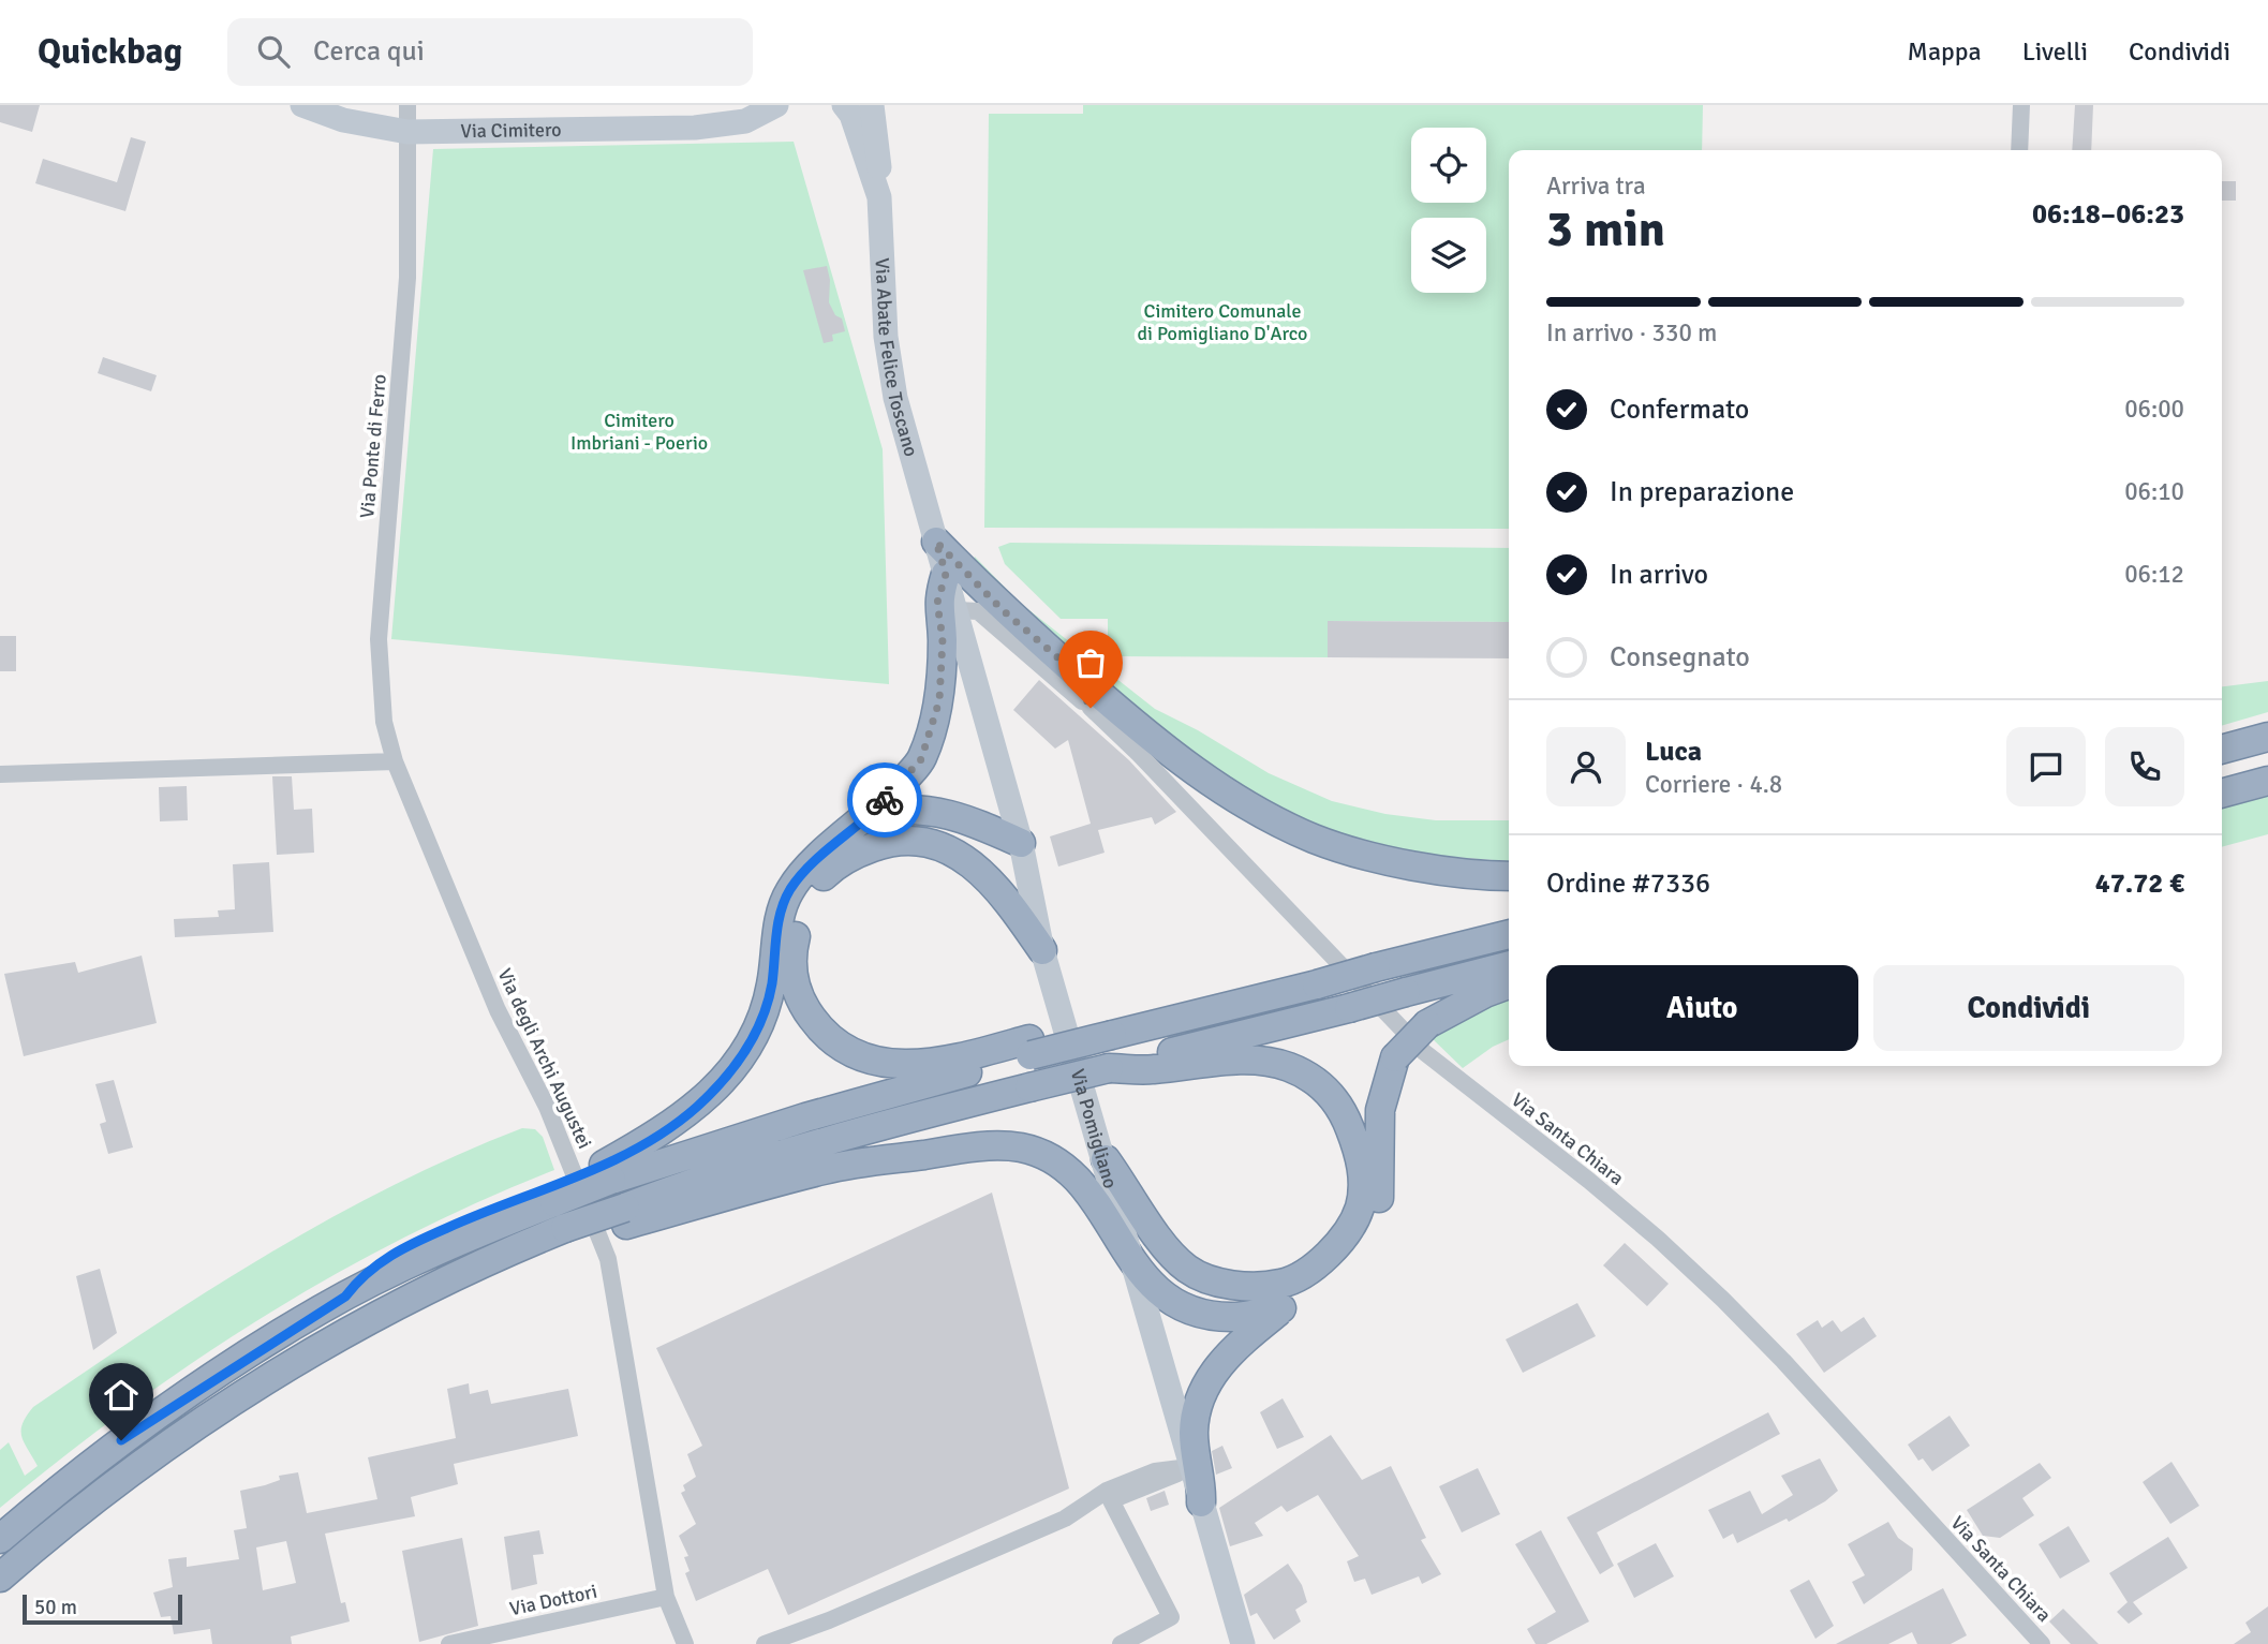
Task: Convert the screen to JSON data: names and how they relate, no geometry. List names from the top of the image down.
{
  "streets": {
    "main road": ["Via Cimitero", "Via Abate Felice Toscano", "Via Pomigliano"],
    "street": [
      "Via Ponte di Ferro",
      "Via degli Archi Augustei",
      "Via Santa Chiara",
      "Via Dottori"
    ]
  },
  "crossings": [
    ["Via Cimitero", "Via Ponte di Ferro"],
    ["Via Abate Felice Toscano", "Via Pomigliano"],
    ["Via Ponte di Ferro", "Via degli Archi Augustei"],
    ["Via degli Archi Augustei", "Via Dottori"]
  ],
  "parks": ["Cimitero Comunale di Pomigliano D'Arco", "Cimitero Imbriani - Poerio"],
  "scale_bar": "50 m",
  "page": {
    "header": "Quickbag",
    "search": "Cerca qui",
    "nav": ["Mappa", "Livelli", "Condividi"],
    "heading": ["3 min", "Arriva tra", "06:18–06:23"],
    "panel": [
      "Luca",
      "Corriere · 4.8",
      "Ordine #7336",
      "47.72 €"
    ],
    "bar": "In arrivo · 330 m",
    "list": [
      ["Confermato", "06:00"],
      ["In preparazione", "06:10"],
      ["In arrivo", "06:12"],
      "Consegnato"
    ],
    "buttons": ["Aiuto", "Condividi"],
    "scale": "50 m"
  }
}
